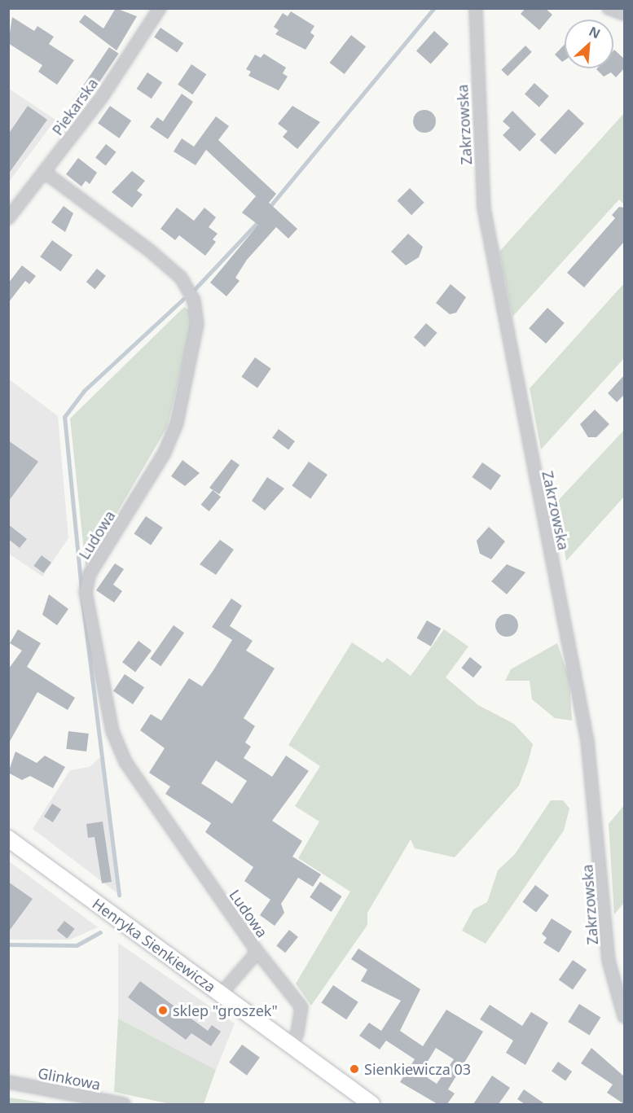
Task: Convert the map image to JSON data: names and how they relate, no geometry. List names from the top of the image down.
{
  "streets": {
    "main road": ["Henryka Sienkiewicza"],
    "street": [
      "Piekarska",
      "Zakrzowska",
      "Ludowa",
      "Glinkowa"
    ]
  },
  "crossings": [
    ["Piekarska", "Ludowa"],
    ["Ludowa", "Henryka Sienkiewicza"]
  ],
  "places": ["sklep \"groszek\"", "Sienkiewicza 03"],
  "north": "top right"
}
